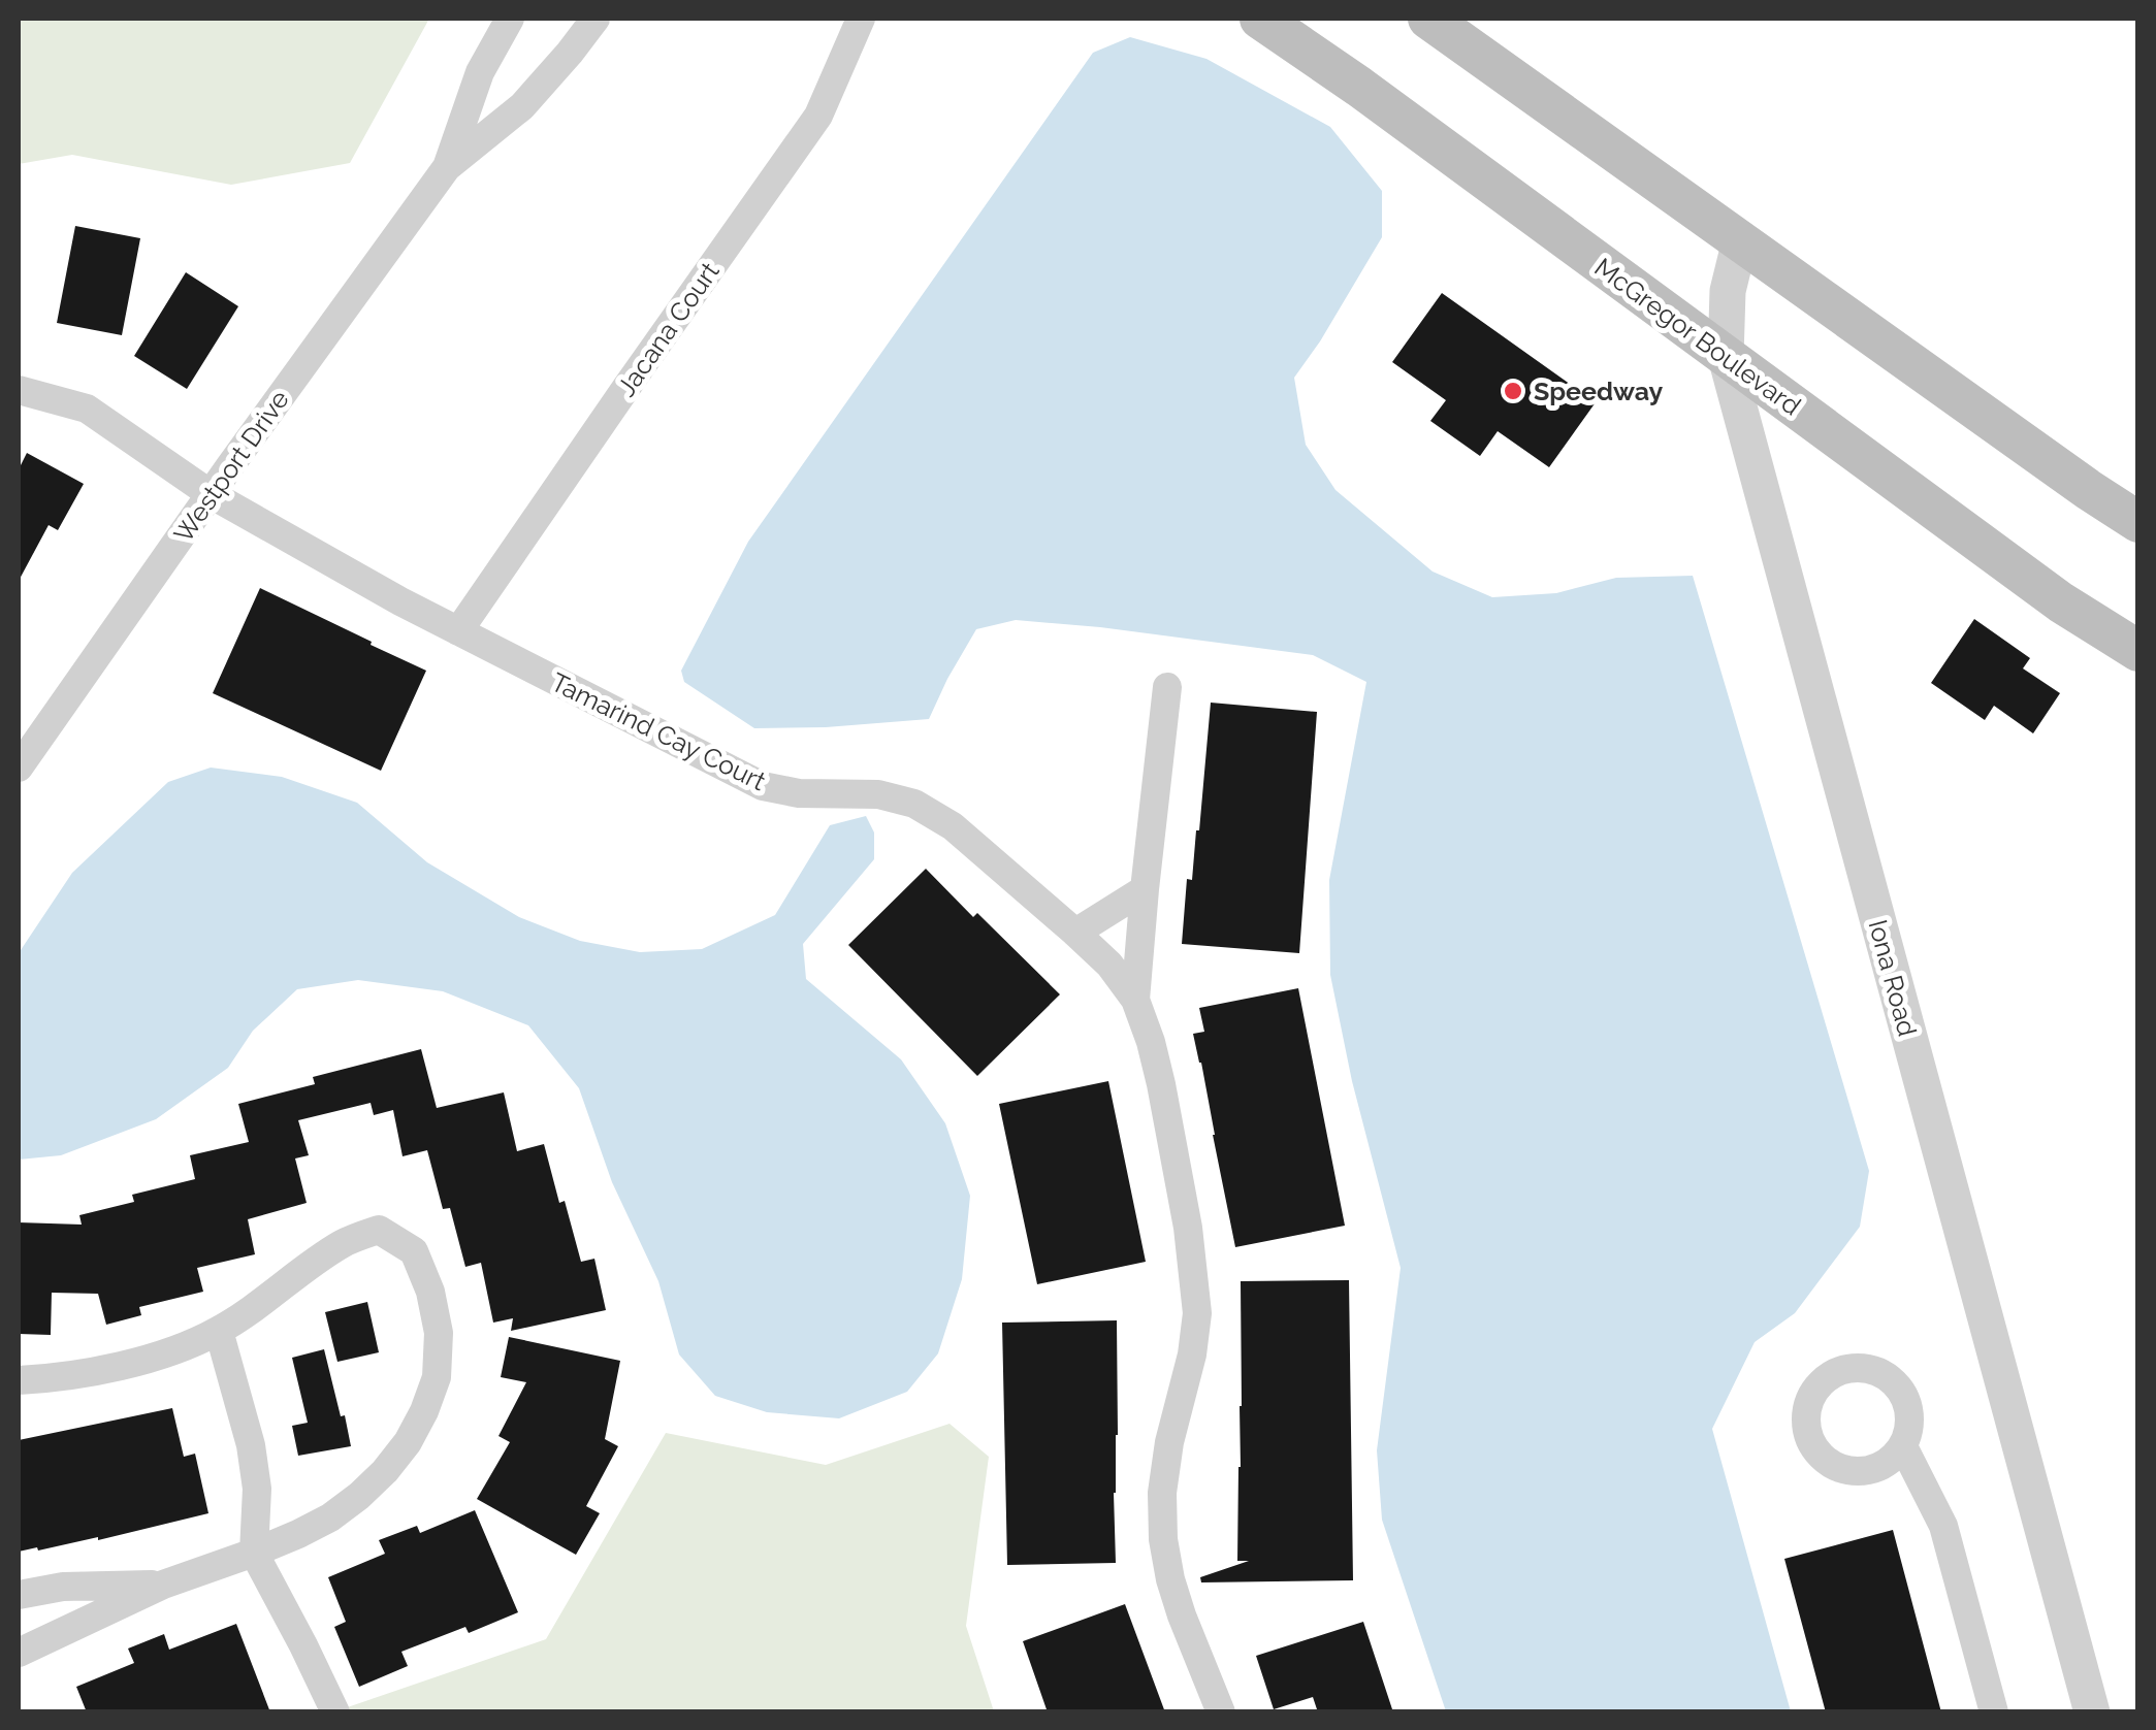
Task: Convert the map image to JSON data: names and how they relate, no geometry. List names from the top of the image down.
{
  "streets": {
    "main road": ["McGregor Boulevard"],
    "street": [
      "Jacana Court",
      "Westport Drive",
      "Tamarind Cay Court",
      "Iona Road"
    ]
  },
  "crossings": [
    ["Jacana Court", "Tamarind Cay Court"],
    ["McGregor Boulevard", "Iona Road"],
    ["Westport Drive", "Tamarind Cay Court"]
  ],
  "places": ["Speedway"]
}
